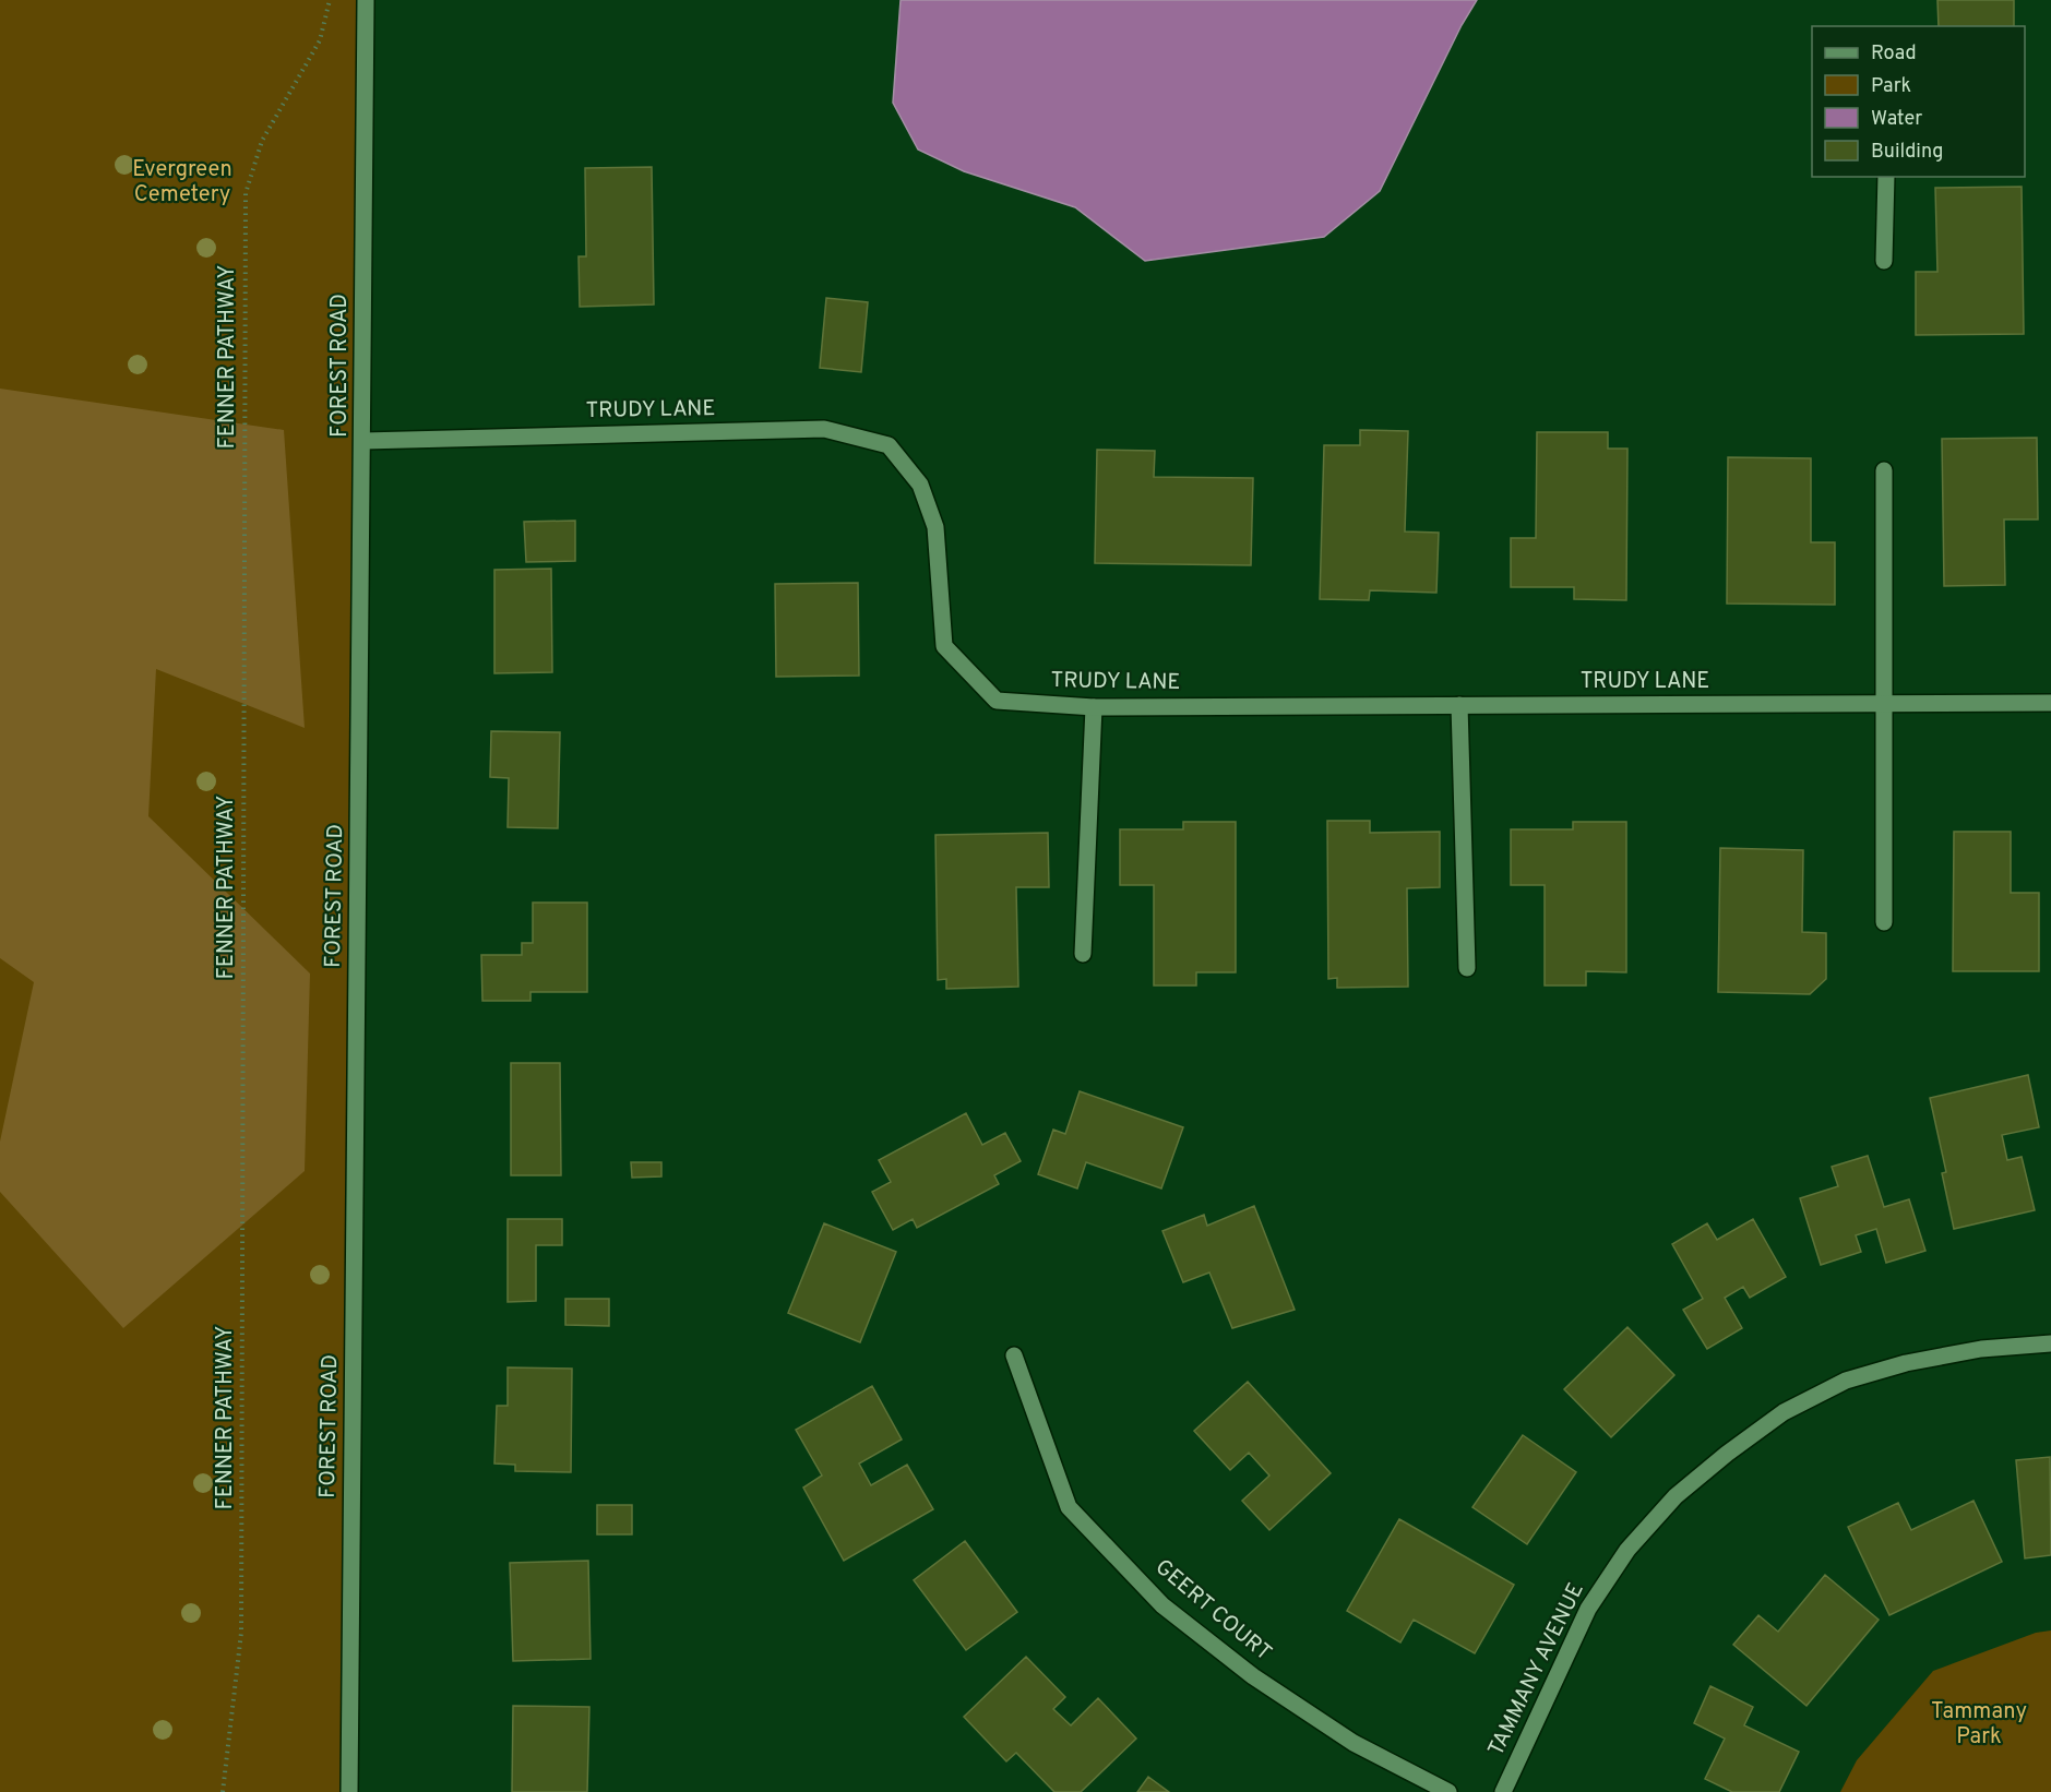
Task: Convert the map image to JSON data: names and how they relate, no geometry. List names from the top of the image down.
{
  "streets": {
    "street": [
      "FOREST ROAD",
      "TRUDY LANE",
      "GEERT COURT",
      "TAMMANY AVENUE"
    ],
    "path": ["FENNER PATHWAY"]
  },
  "crossings": [
    ["FOREST ROAD", "TRUDY LANE"]
  ],
  "parks": ["Evergreen Cemetery", "Tammany Park"],
  "legend": [
    "Road",
    "Park",
    "Water",
    "Building"
  ]
}
